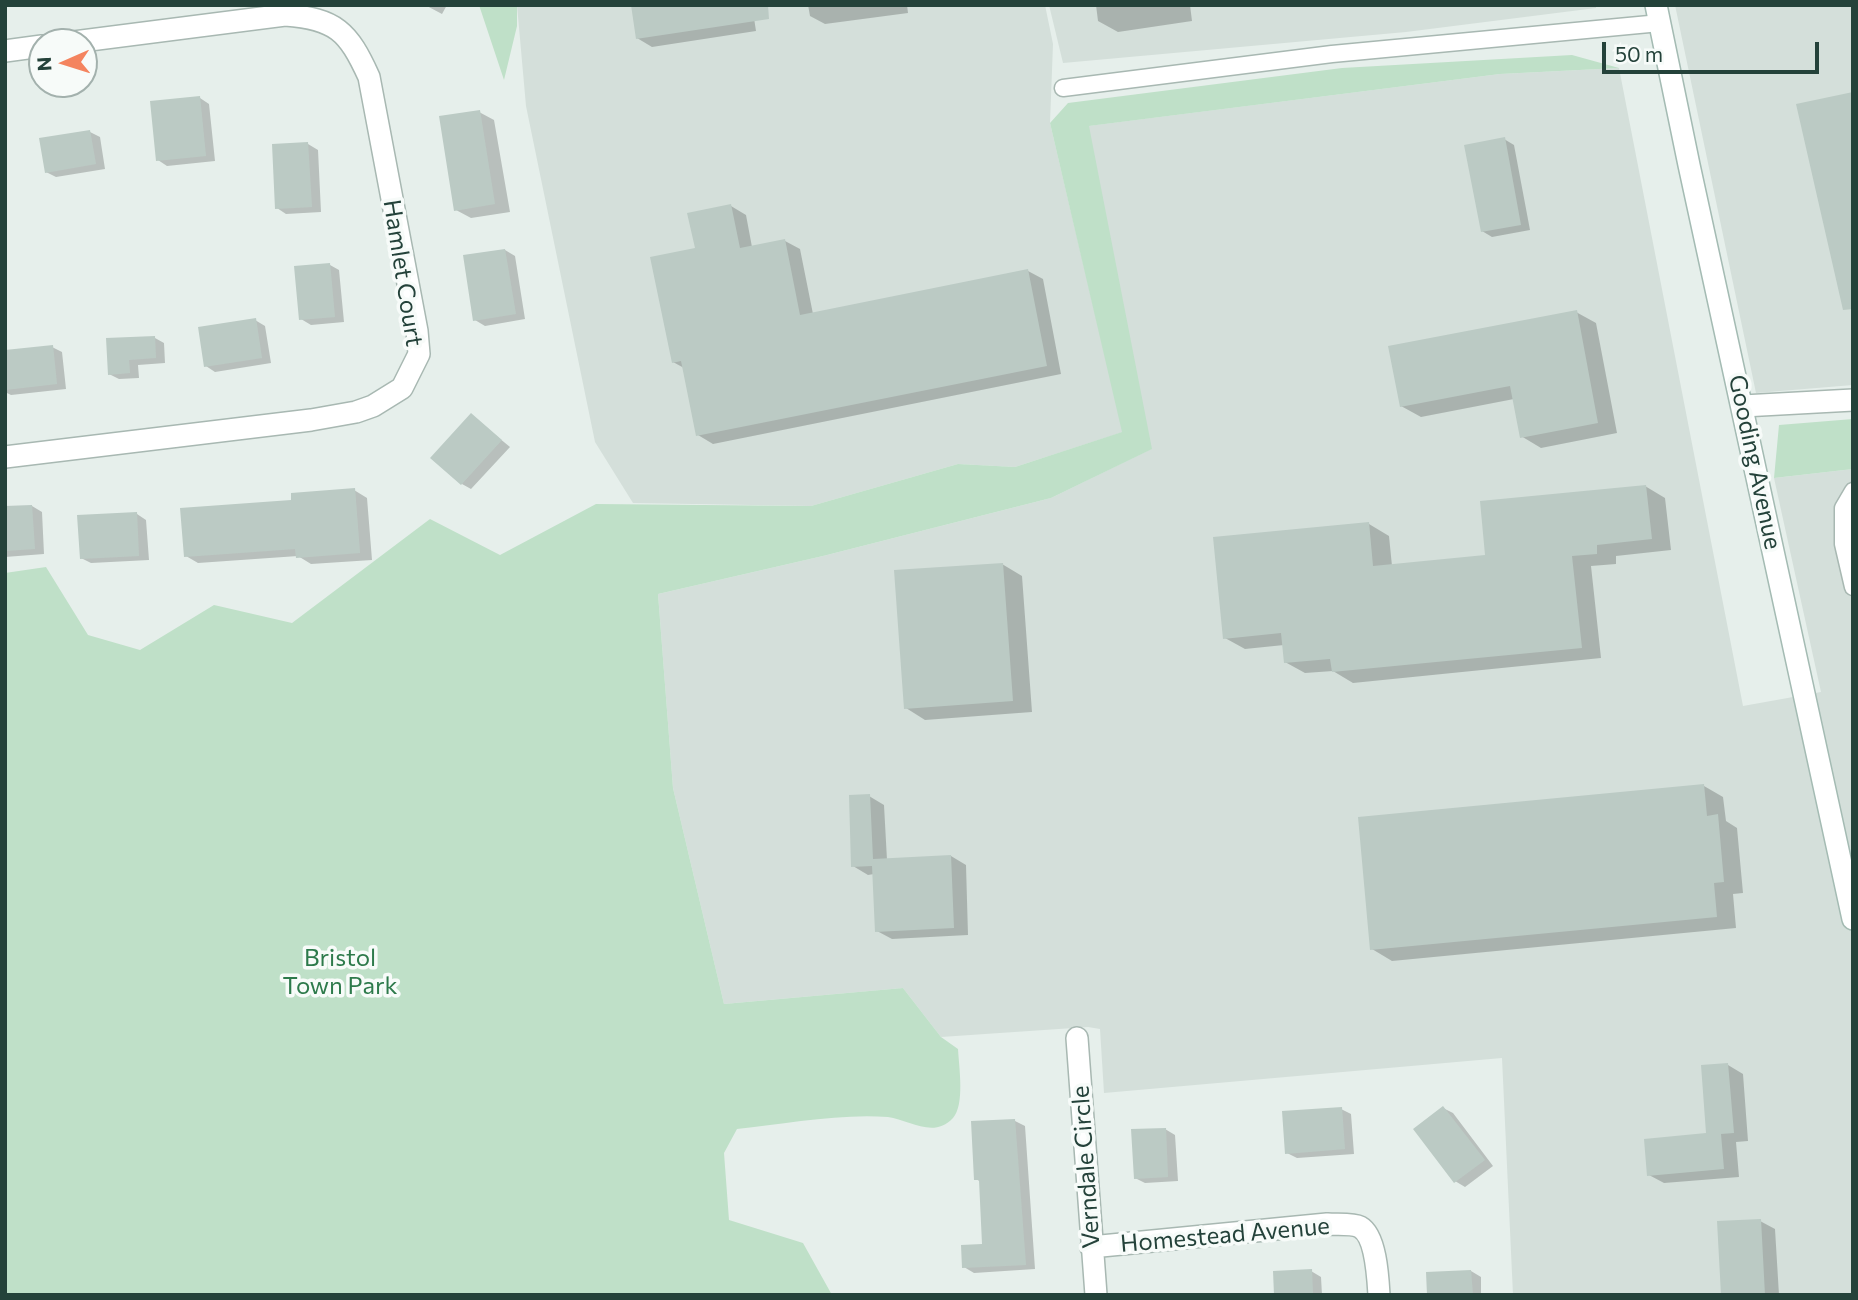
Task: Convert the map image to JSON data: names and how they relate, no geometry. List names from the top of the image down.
{
  "streets": {
    "street": [
      "Hamlet Court",
      "Gooding Avenue",
      "Verndale Circle",
      "Homestead Avenue"
    ]
  },
  "crossings": [
    ["Verndale Circle", "Homestead Avenue"]
  ],
  "parks": ["Bristol Town Park"],
  "scale_bar": "50 m",
  "north": "left"
}
